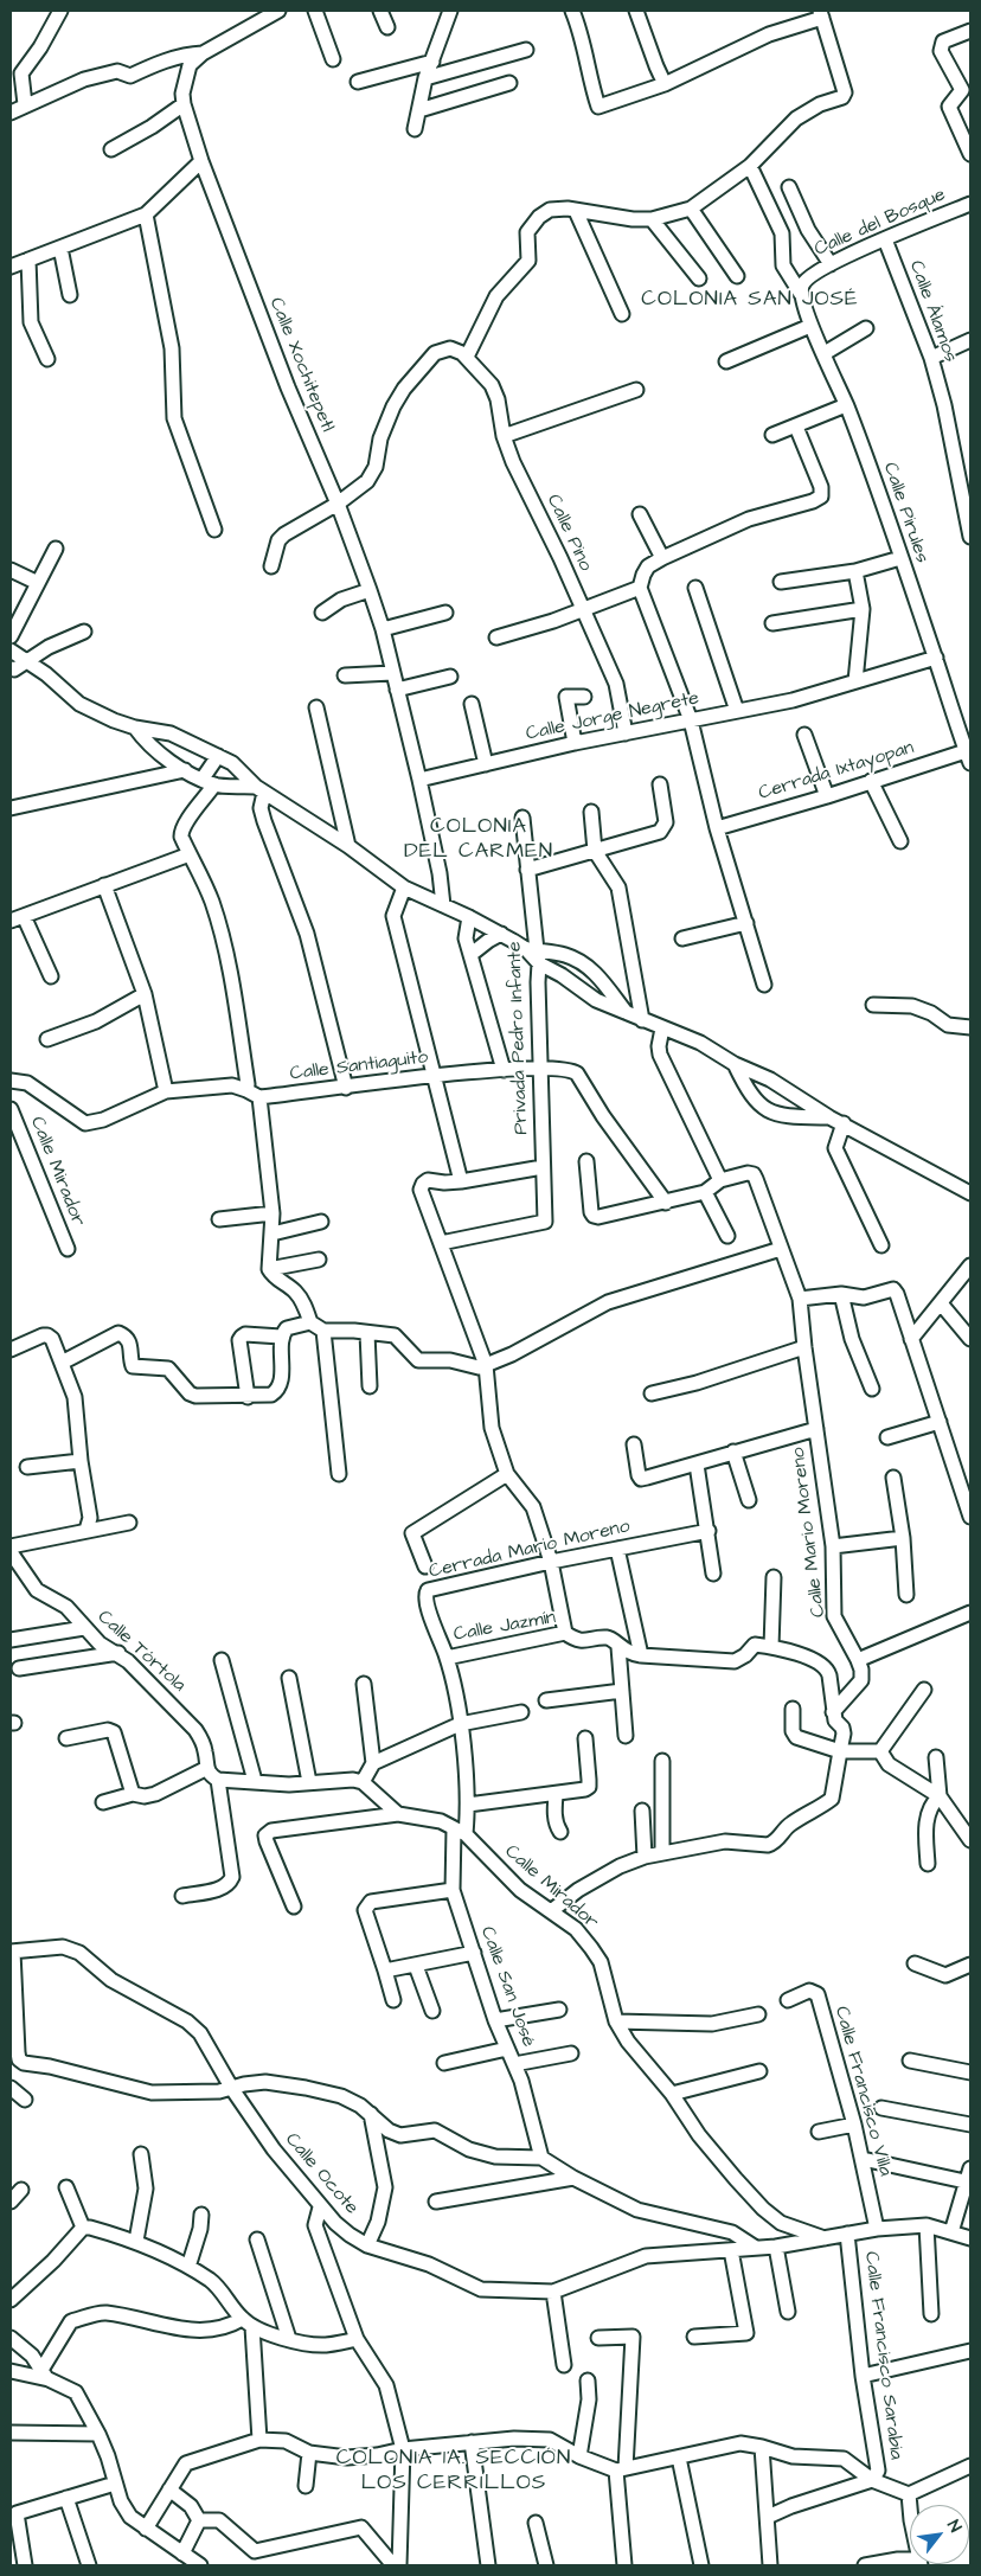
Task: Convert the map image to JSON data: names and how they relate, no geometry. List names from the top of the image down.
{
  "streets": {
    "street": [
      "Calle del Bosque",
      "Calle Álamos",
      "Calle Xochitepetl",
      "Calle Pirules",
      "Calle Pino",
      "Calle Jorge Negrete",
      "Cerrada Ixtayopan",
      "Privada Pedro Infante",
      "Calle Santiaguito",
      "Calle Mirador",
      "Calle Mario Moreno",
      "Cerrada Mario Moreno",
      "Calle Jazmín",
      "Calle Tórtola",
      "Calle San José",
      "Calle Francisco Villa",
      "Calle Ocote",
      "Calle Francisco Sarabia"
    ]
  },
  "crossings": [
    ["Calle del Bosque", "Calle Álamos"],
    ["Calle del Bosque", "Calle Pirules"],
    ["Calle Xochitepetl", "Calle Jorge Negrete"],
    ["Calle Pirules", "Calle Jorge Negrete"],
    ["Calle Pirules", "Cerrada Ixtayopan"],
    ["Calle Pino", "Calle Jorge Negrete"],
    ["Privada Pedro Infante", "Calle Santiaguito"],
    ["Calle Mirador", "Calle San José"],
    ["Calle Mirador", "Calle Ocote"],
    ["Cerrada Mario Moreno", "Calle Jazmín"],
    ["Calle Francisco Villa", "Calle Ocote"],
    ["Calle Ocote", "Calle Francisco Sarabia"]
  ],
  "districts": ["COLONIA SAN JOSÉ", "COLONIA DEL CARMEN", "COLONIA 1A. SECCIÓN LOS CERRILLOS"],
  "north": "top right"
}
